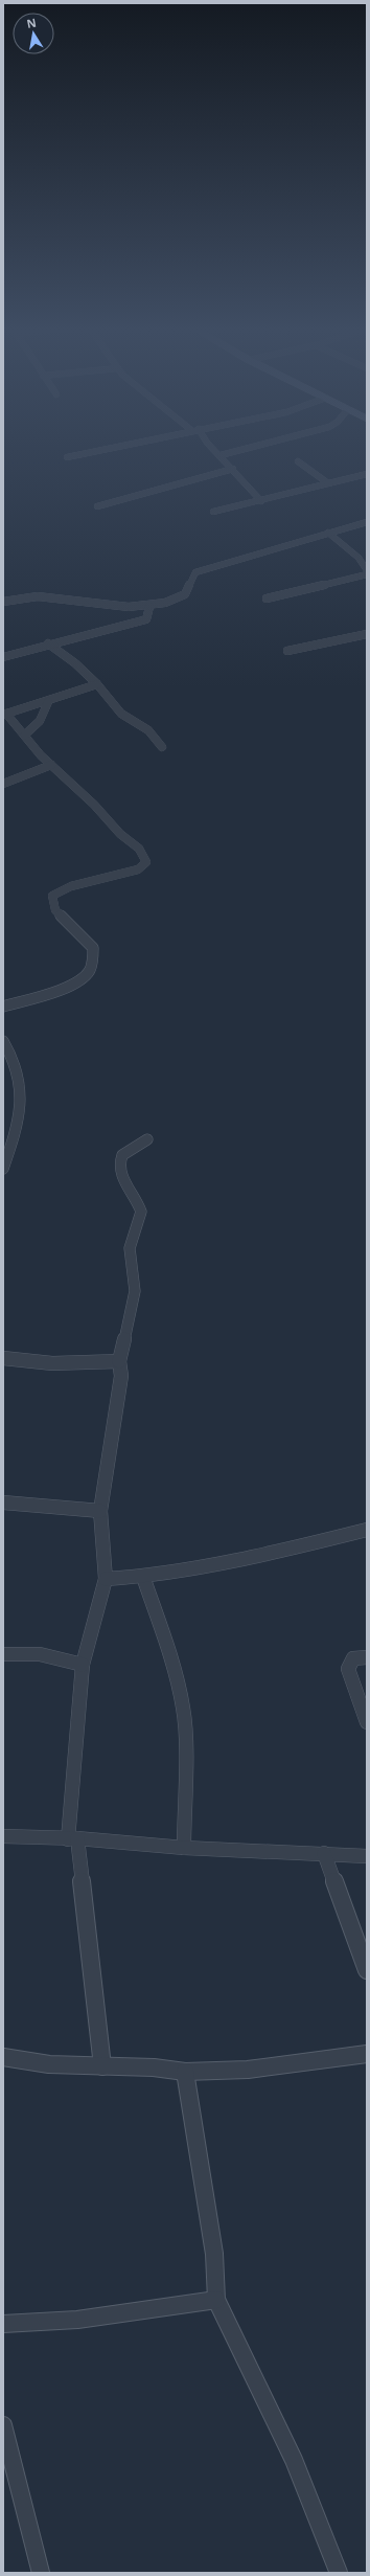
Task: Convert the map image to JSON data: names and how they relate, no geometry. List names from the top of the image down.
{
  "north": "top"
}
